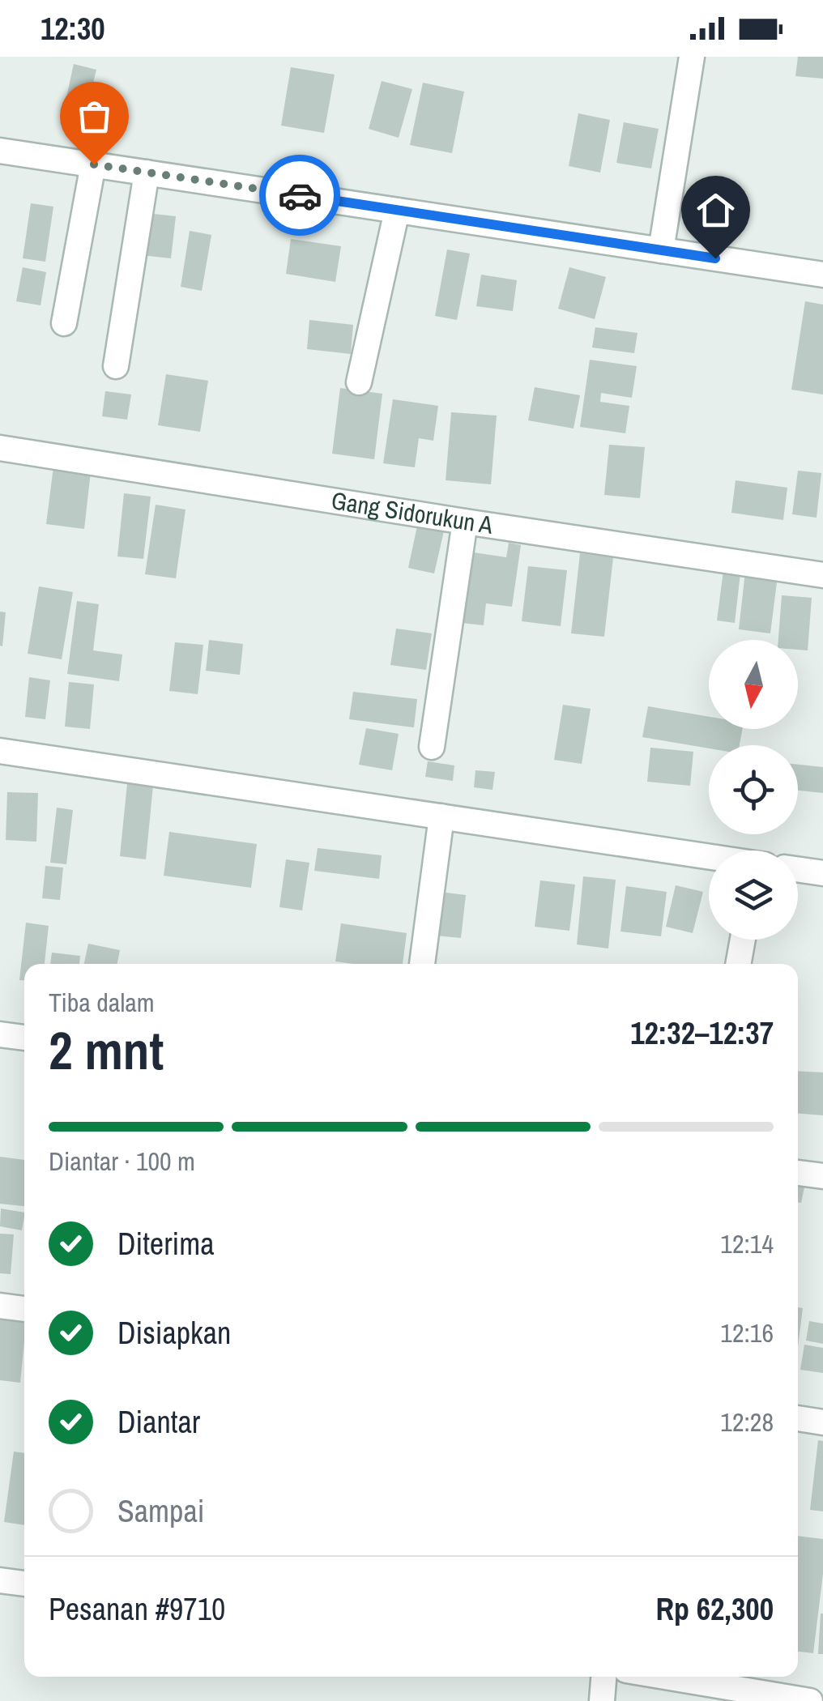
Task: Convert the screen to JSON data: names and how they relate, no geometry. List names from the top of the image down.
{
  "streets": {
    "street": ["Gang Sidorukun A"]
  },
  "north": "bottom",
  "page": {
    "status": "12:30",
    "heading": ["2 mnt", "Tiba dalam", "12:32–12:37"],
    "panel": ["Pesanan #9710", "Rp 62,300"],
    "bar": "Diantar · 100 m",
    "list": [
      ["Diterima", "12:14"],
      ["Disiapkan", "12:16"],
      ["Diantar", "12:28"],
      "Sampai"
    ]
  }
}
